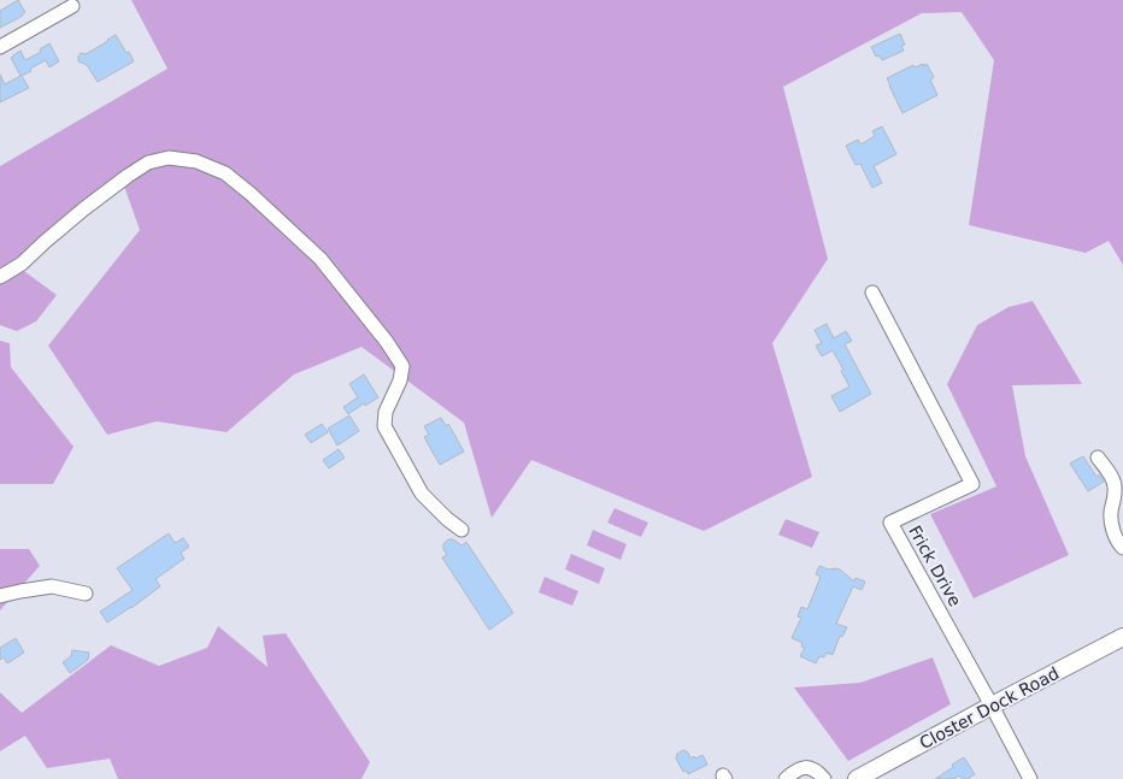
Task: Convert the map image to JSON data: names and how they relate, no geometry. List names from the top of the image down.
{
  "streets": {
    "main road": ["Closter Dock Road"],
    "street": ["Frick Drive"]
  },
  "crossings": [
    ["Frick Drive", "Closter Dock Road"]
  ]
}
